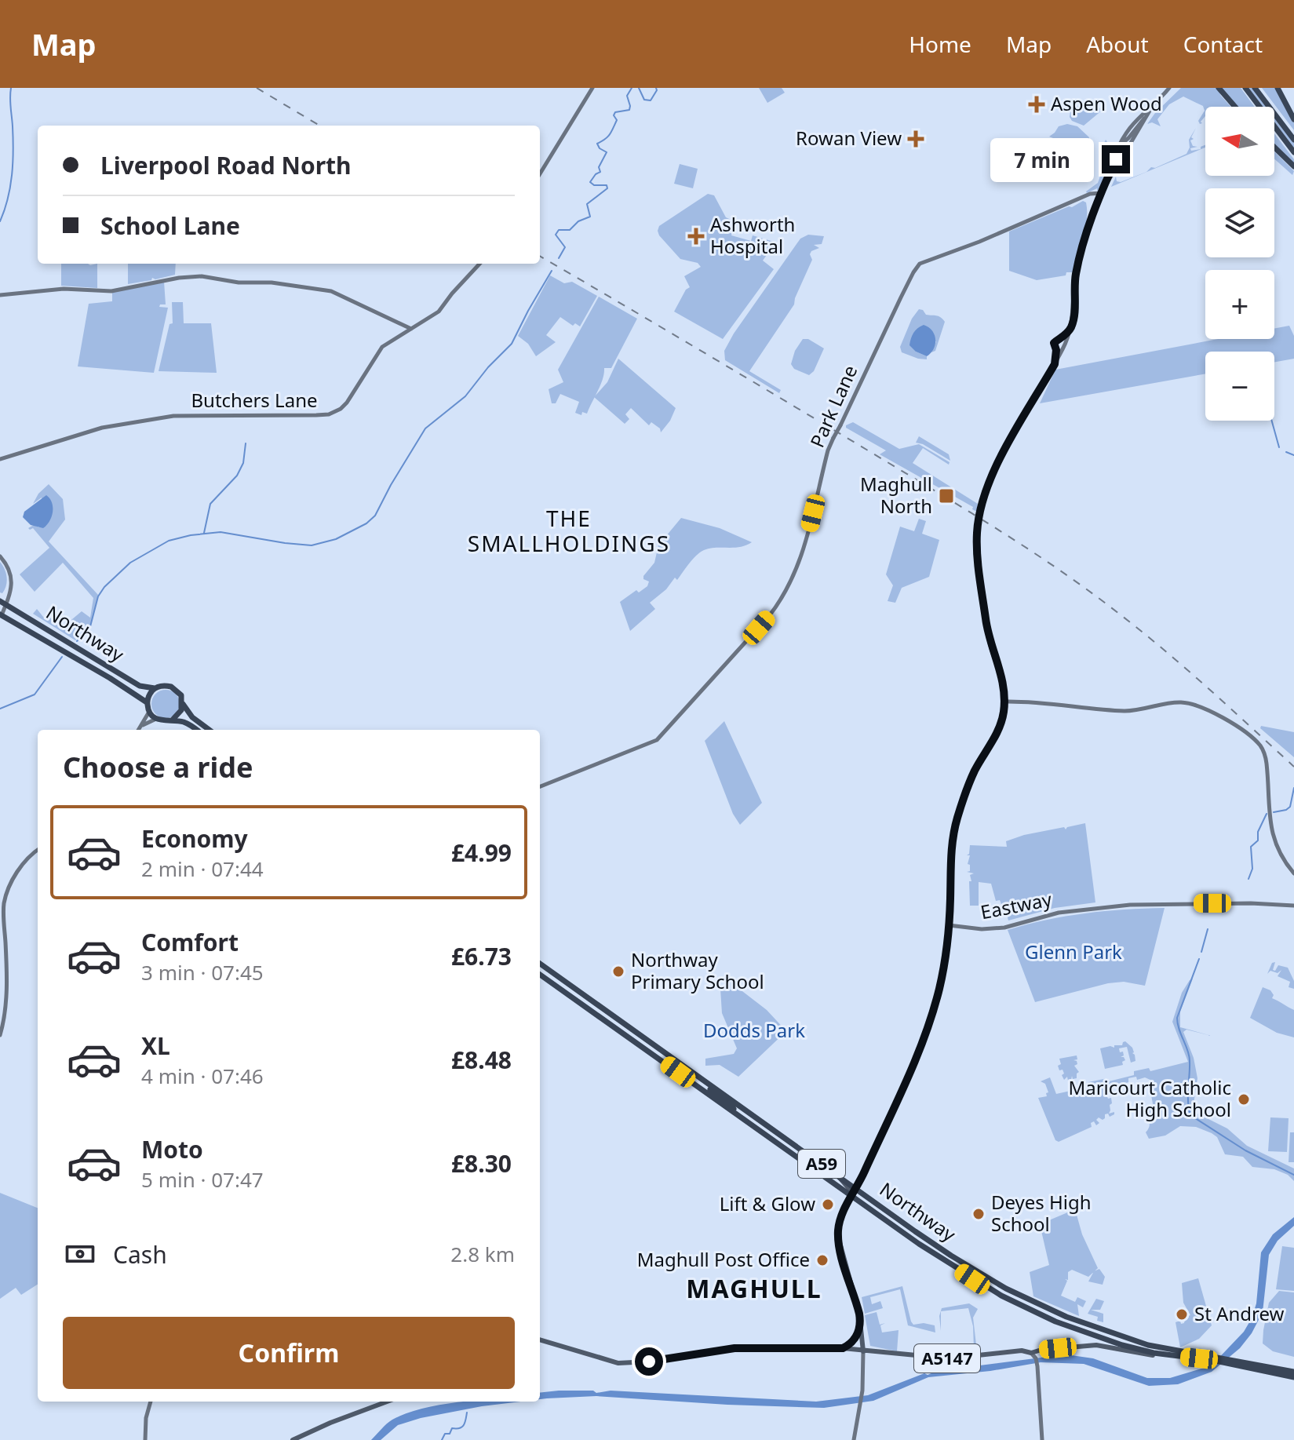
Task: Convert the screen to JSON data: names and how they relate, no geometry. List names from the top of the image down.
{
  "streets": {
    "highway": ["Northway", "A59"],
    "main road": ["A5147"],
    "street": ["Butchers Lane", "Park Lane", "Eastway"]
  },
  "crossings": [
    ["Northway", "A5147"]
  ],
  "districts": ["THE SMALLHOLDINGS", "MAGHULL"],
  "parks": ["Glenn Park", "Dodds Park"],
  "places": {
    "health": ["Aspen Wood", "Rowan View", "Ashworth Hospital"],
    "transit": ["Maghull North"],
    "other": [
      "Northway Primary School",
      "Maricourt Catholic High School",
      "Lift & Glow",
      "Deyes High School",
      "Maghull Post Office",
      "St Andrew"
    ]
  },
  "north": "left",
  "page": {
    "header": "Map",
    "nav": [
      "Home",
      "Map",
      "About",
      "Contact"
    ],
    "map_buttons": ["+", "−"],
    "banner": ["Liverpool Road North", "School Lane"],
    "bubble": "7 min",
    "heading": "Choose a ride",
    "list": [
      {
        "name": "Economy",
        "note": "2 min · 07:44",
        "value": "£4.99"
      },
      {
        "name": "Comfort",
        "note": "3 min · 07:45",
        "value": "£6.73"
      },
      {
        "name": "XL",
        "note": "4 min · 07:46",
        "value": "£8.48"
      },
      {
        "name": "Moto",
        "note": "5 min · 07:47",
        "value": "£8.30"
      }
    ],
    "pay": ["Cash", "2.8 km"],
    "buttons": "Confirm"
  }
}
